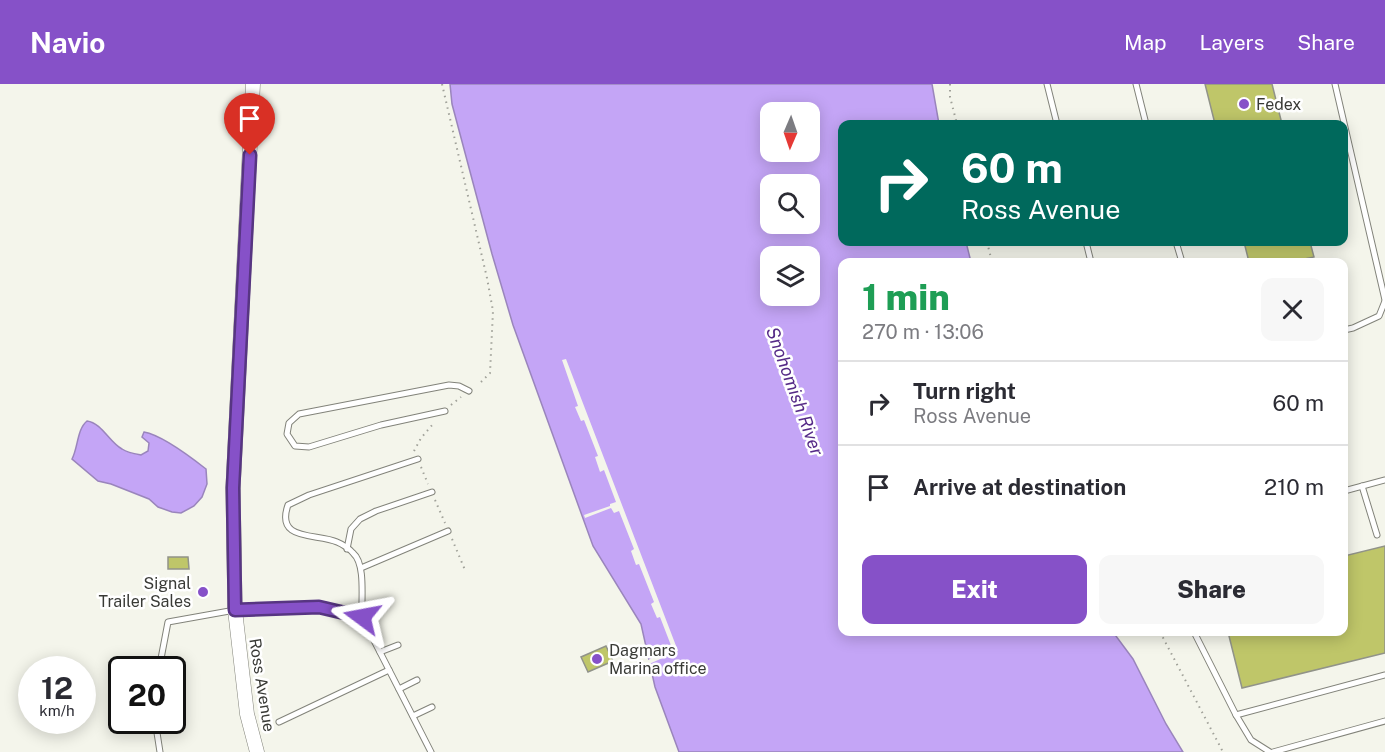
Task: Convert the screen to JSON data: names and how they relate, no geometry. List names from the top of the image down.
{
  "streets": {
    "street": ["Ross Avenue"]
  },
  "water": ["Snohomish River"],
  "places": ["Fedex", "Signal Trailer Sales", "Dagmars Marina office"],
  "north": "bottom",
  "page": {
    "header": "Navio",
    "nav": ["Map", "Layers", "Share"],
    "turn": ["60 m", "Ross Avenue"],
    "heading": ["1 min", "270 m · 13:06"],
    "list": [
      {
        "name": "Turn right",
        "note": "Ross Avenue",
        "value": "60 m"
      },
      {
        "name": "Arrive at destination",
        "value": "210 m"
      }
    ],
    "buttons": ["Exit", "Share"],
    "speed": "12 km/h",
    "limit": "20"
  }
}
